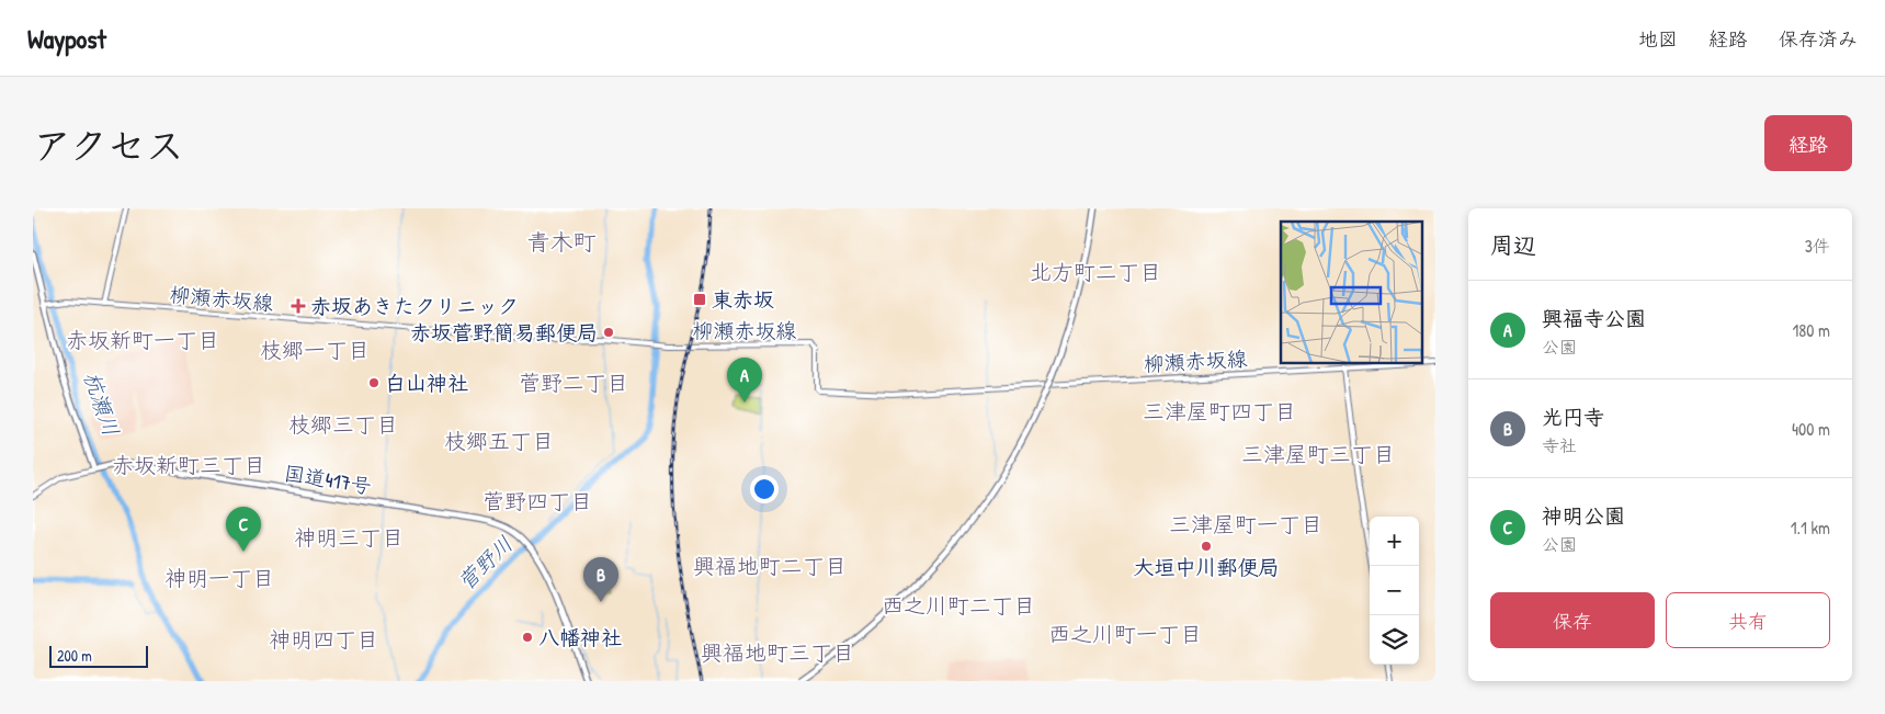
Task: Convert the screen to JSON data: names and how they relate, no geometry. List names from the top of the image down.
{
  "streets": {
    "highway": ["国道417号"],
    "main road": ["柳瀬赤坂線"]
  },
  "districts": [
    "青木町",
    "北方町二丁目",
    "赤坂新町一丁目",
    "枝郷一丁目",
    "菅野二丁目",
    "三津屋町四丁目",
    "枝郷三丁目",
    "枝郷五丁目",
    "三津屋町三丁目",
    "赤坂新町三丁目",
    "菅野四丁目",
    "三津屋町一丁目",
    "神明三丁目",
    "興福地町二丁目",
    "神明一丁目",
    "西之川町二丁目",
    "西之川町一丁目",
    "神明四丁目",
    "興福地町三丁目"
  ],
  "water": ["杭瀬川", "菅野川"],
  "places": {
    "transit": ["東赤坂"],
    "health": ["赤坂あきたクリニック"],
    "other": [
      "赤坂菅野簡易郵便局",
      "白山神社",
      "大垣中川郵便局",
      "八幡神社"
    ]
  },
  "scale_bar": "200 m",
  "page": {
    "header": "Waypost",
    "nav": ["地図", "経路", "保存済み"],
    "title": "アクセス",
    "buttons": [
      "経路",
      ["保存", "共有"]
    ],
    "heading": ["周辺", "3件"],
    "list": [
      {
        "mark": "A",
        "name": "興福寺公園",
        "note": "公園",
        "value": "180 m"
      },
      {
        "mark": "B",
        "name": "光円寺",
        "note": "寺社",
        "value": "400 m"
      },
      {
        "mark": "C",
        "name": "神明公園",
        "note": "公園",
        "value": "1.1 km"
      }
    ],
    "pins": ["A", "C", "B"],
    "map_buttons": ["+", "−"],
    "scale": "200 m"
  }
}
